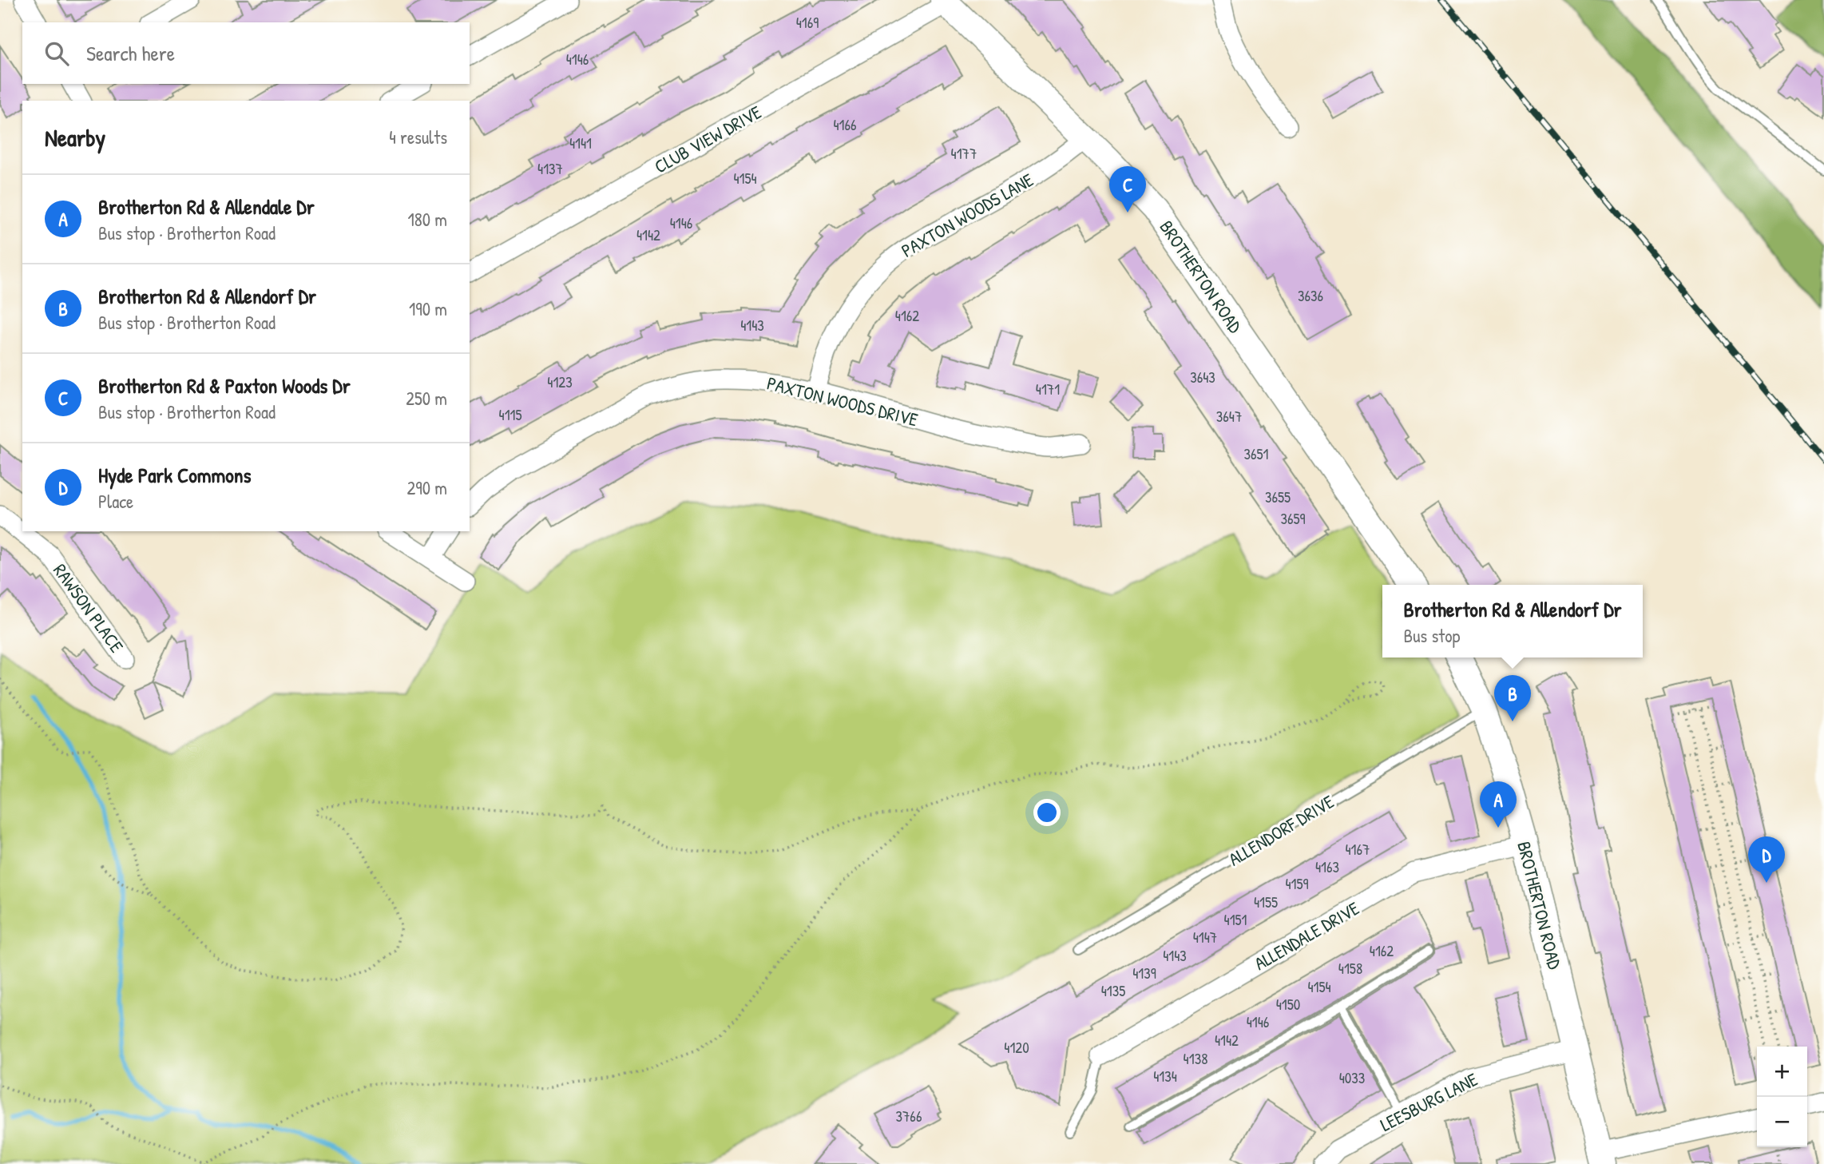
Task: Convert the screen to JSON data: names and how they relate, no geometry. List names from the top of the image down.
{
  "streets": {
    "street": [
      "CLUB VIEW DRIVE",
      "PAXTON WOODS LANE",
      "BROTHERTON ROAD",
      "PAXTON WOODS DRIVE",
      "RAWSON PLACE",
      "ALLENDALE DRIVE",
      "LEESBURG LANE"
    ],
    "lane": ["ALLENDORF DRIVE"]
  },
  "crossings": [
    ["CLUB VIEW DRIVE", "BROTHERTON ROAD"],
    ["PAXTON WOODS LANE", "BROTHERTON ROAD"],
    ["PAXTON WOODS LANE", "PAXTON WOODS DRIVE"],
    ["BROTHERTON ROAD", "ALLENDORF DRIVE"],
    ["BROTHERTON ROAD", "ALLENDALE DRIVE"],
    ["BROTHERTON ROAD", "LEESBURG LANE"]
  ],
  "house_numbers": [
    "4169",
    "4146",
    "4166",
    "4141",
    "4177",
    "4137",
    "4154",
    "4146",
    "4142",
    "3636",
    "4162",
    "4143",
    "3643",
    "4123",
    "4171",
    "4115",
    "3647",
    "3651",
    "3655",
    "3659",
    "4167",
    "4163",
    "4159",
    "4155",
    "4151",
    "4147",
    "4162",
    "4143",
    "4158",
    "4139",
    "4154",
    "4135",
    "4150",
    "4146",
    "4142",
    "4120",
    "4138",
    "4134",
    "4033",
    "3766"
  ],
  "page": {
    "search": "Search here",
    "heading": ["Nearby", "4 results"],
    "pins": [
      "C",
      "B",
      "A",
      "D"
    ],
    "list": [
      {
        "mark": "A",
        "name": "Brotherton Rd & Allendale Dr",
        "note": "Bus stop · Brotherton Road",
        "value": "180 m"
      },
      {
        "mark": "B",
        "name": "Brotherton Rd & Allendorf Dr",
        "note": "Bus stop · Brotherton Road",
        "value": "190 m"
      },
      {
        "mark": "C",
        "name": "Brotherton Rd & Paxton Woods Dr",
        "note": "Bus stop · Brotherton Road",
        "value": "250 m"
      },
      {
        "mark": "D",
        "name": "Hyde Park Commons",
        "note": "Place",
        "value": "290 m"
      }
    ],
    "popup": ["Brotherton Rd & Allendorf Dr", "Bus stop"],
    "map_buttons": ["+", "−"]
  }
}
